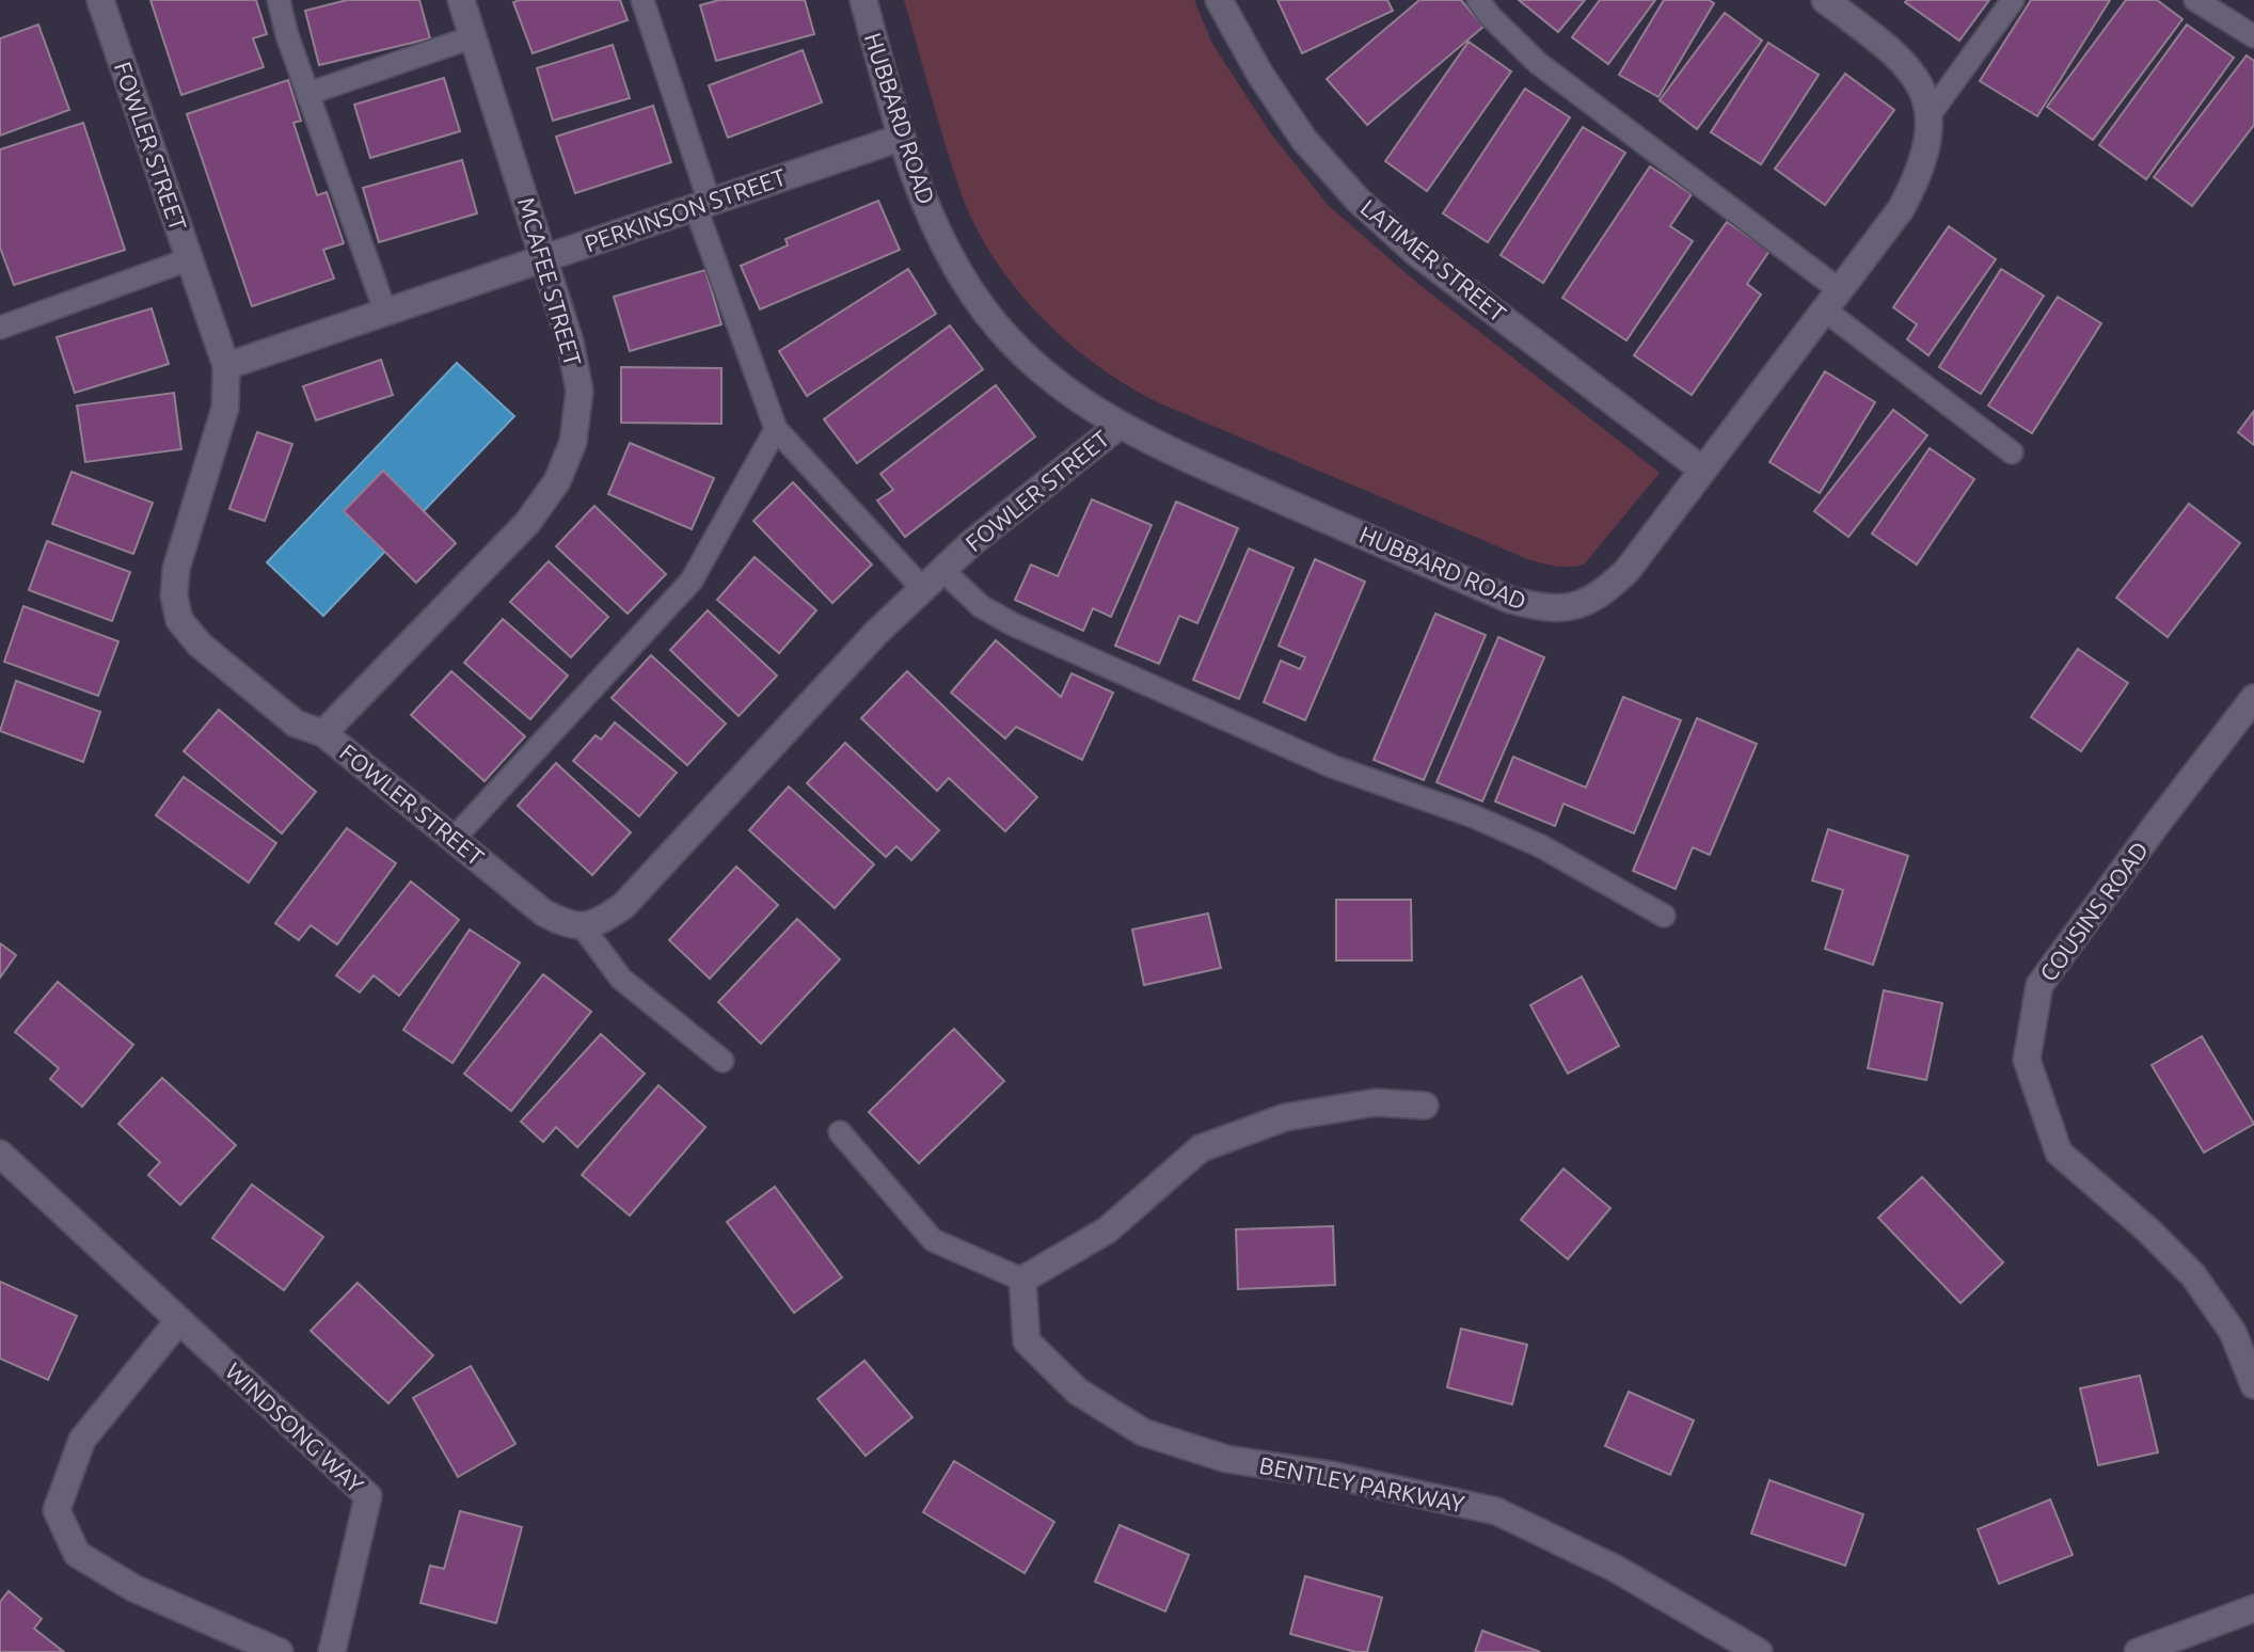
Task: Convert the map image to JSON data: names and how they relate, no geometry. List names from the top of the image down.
{
  "streets": {
    "street": [
      "HUBBARD ROAD",
      "FOWLER STREET",
      "PERKINSON STREET",
      "LATIMER STREET",
      "MCAFEE STREET",
      "COUSINS ROAD",
      "WINDSONG WAY",
      "BENTLEY PARKWAY"
    ]
  },
  "crossings": [
    ["HUBBARD ROAD", "FOWLER STREET"],
    ["HUBBARD ROAD", "PERKINSON STREET"],
    ["HUBBARD ROAD", "LATIMER STREET"],
    ["FOWLER STREET", "PERKINSON STREET"],
    ["FOWLER STREET", "MCAFEE STREET"],
    ["PERKINSON STREET", "MCAFEE STREET"]
  ]
}
